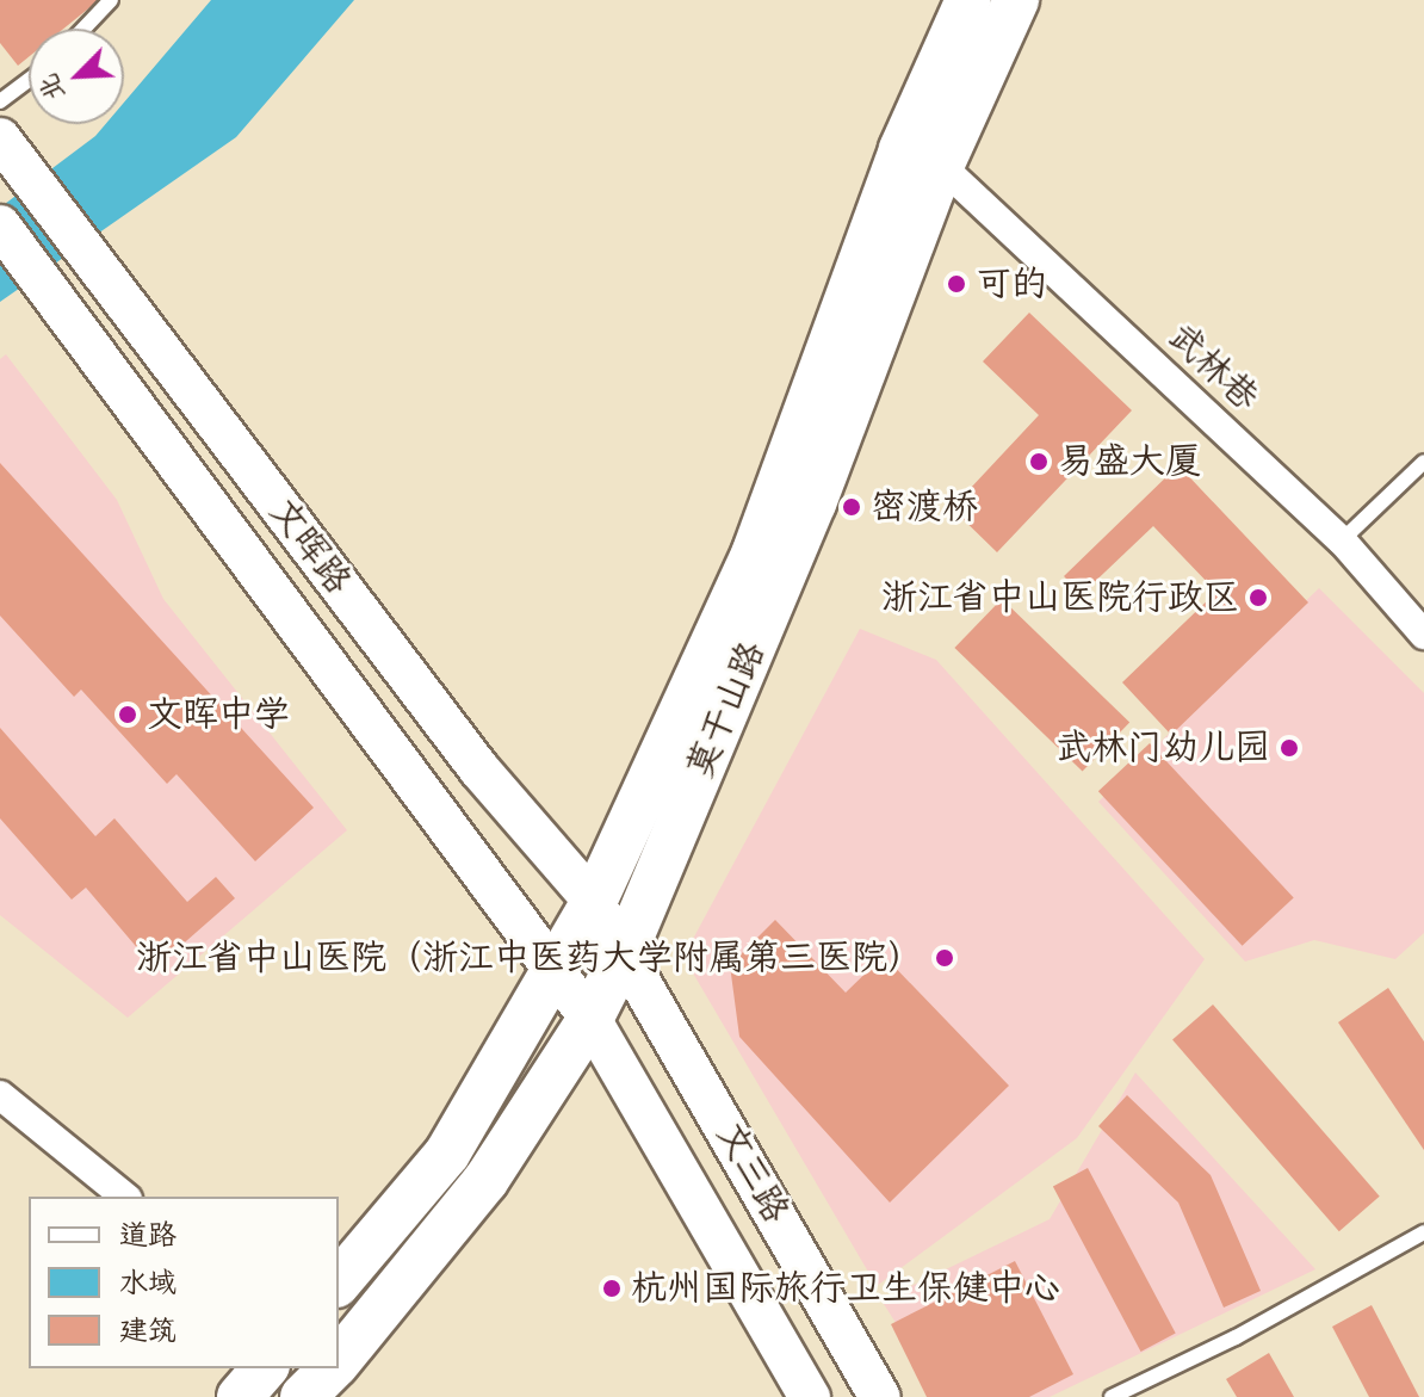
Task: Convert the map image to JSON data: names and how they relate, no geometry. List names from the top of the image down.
{
  "streets": {
    "main road": ["文晖路", "莫干山路", "文三路"],
    "street": ["武林巷"]
  },
  "crossings": [
    ["武林巷", "莫干山路"],
    ["文晖路", "莫干山路"],
    ["文晖路", "文三路"],
    ["莫干山路", "文三路"]
  ],
  "places": [
    "可的",
    "易盛大厦",
    "密渡桥",
    "浙江省中山医院行政区",
    "文晖中学",
    "武林门幼儿园",
    "浙江省中山医院（浙江中医药大学附属第三医院）",
    "杭州国际旅行卫生保健中心"
  ],
  "legend": ["道路", "水域", "建筑"],
  "north": "bottom left"
}
